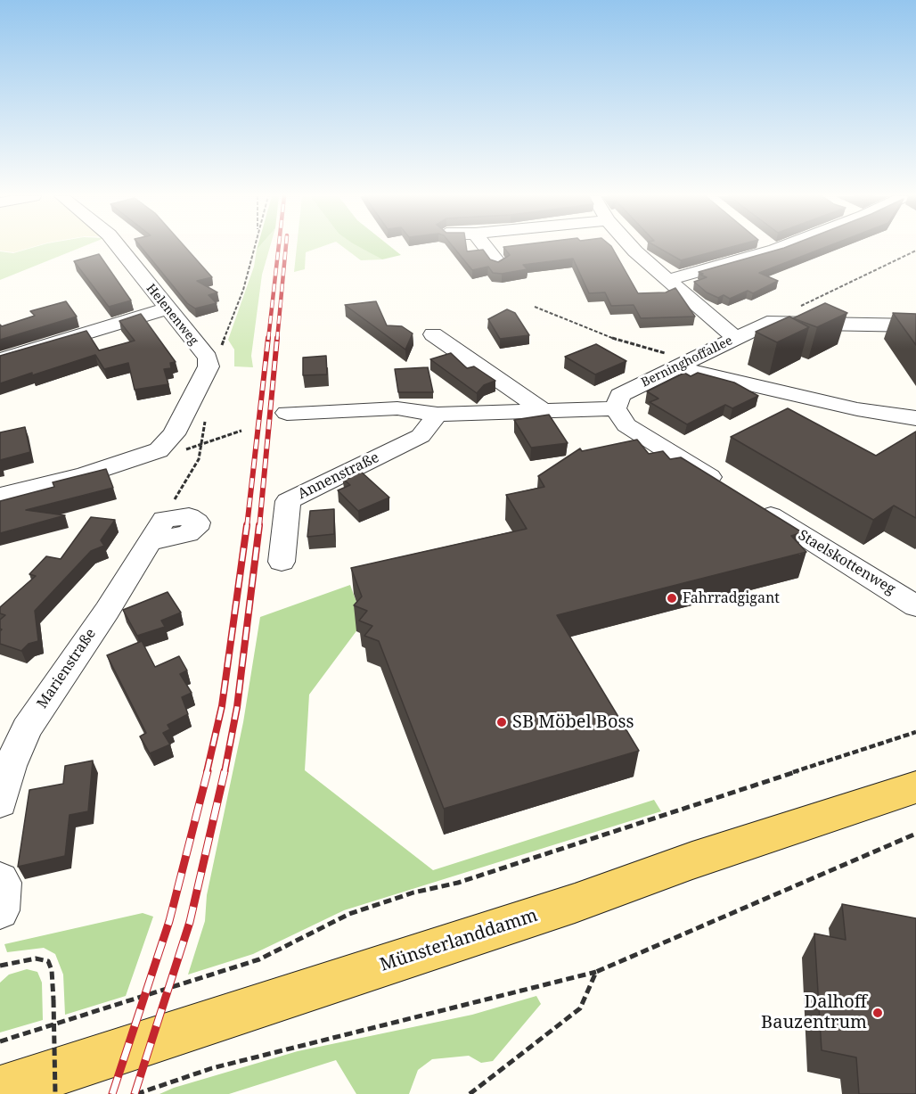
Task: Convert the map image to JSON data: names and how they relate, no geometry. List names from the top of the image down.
{
  "streets": {
    "main road": ["Münsterlanddamm"],
    "street": [
      "Helenenweg",
      "Berninghoffallee",
      "Annenstraße",
      "Staelskottenweg",
      "Marienstraße"
    ]
  },
  "crossings": [
    ["Berninghoffallee", "Staelskottenweg"]
  ],
  "places": ["Fahrradgigant", "SB Möbel Boss", "Dalhoff Bauzentrum"]
}
